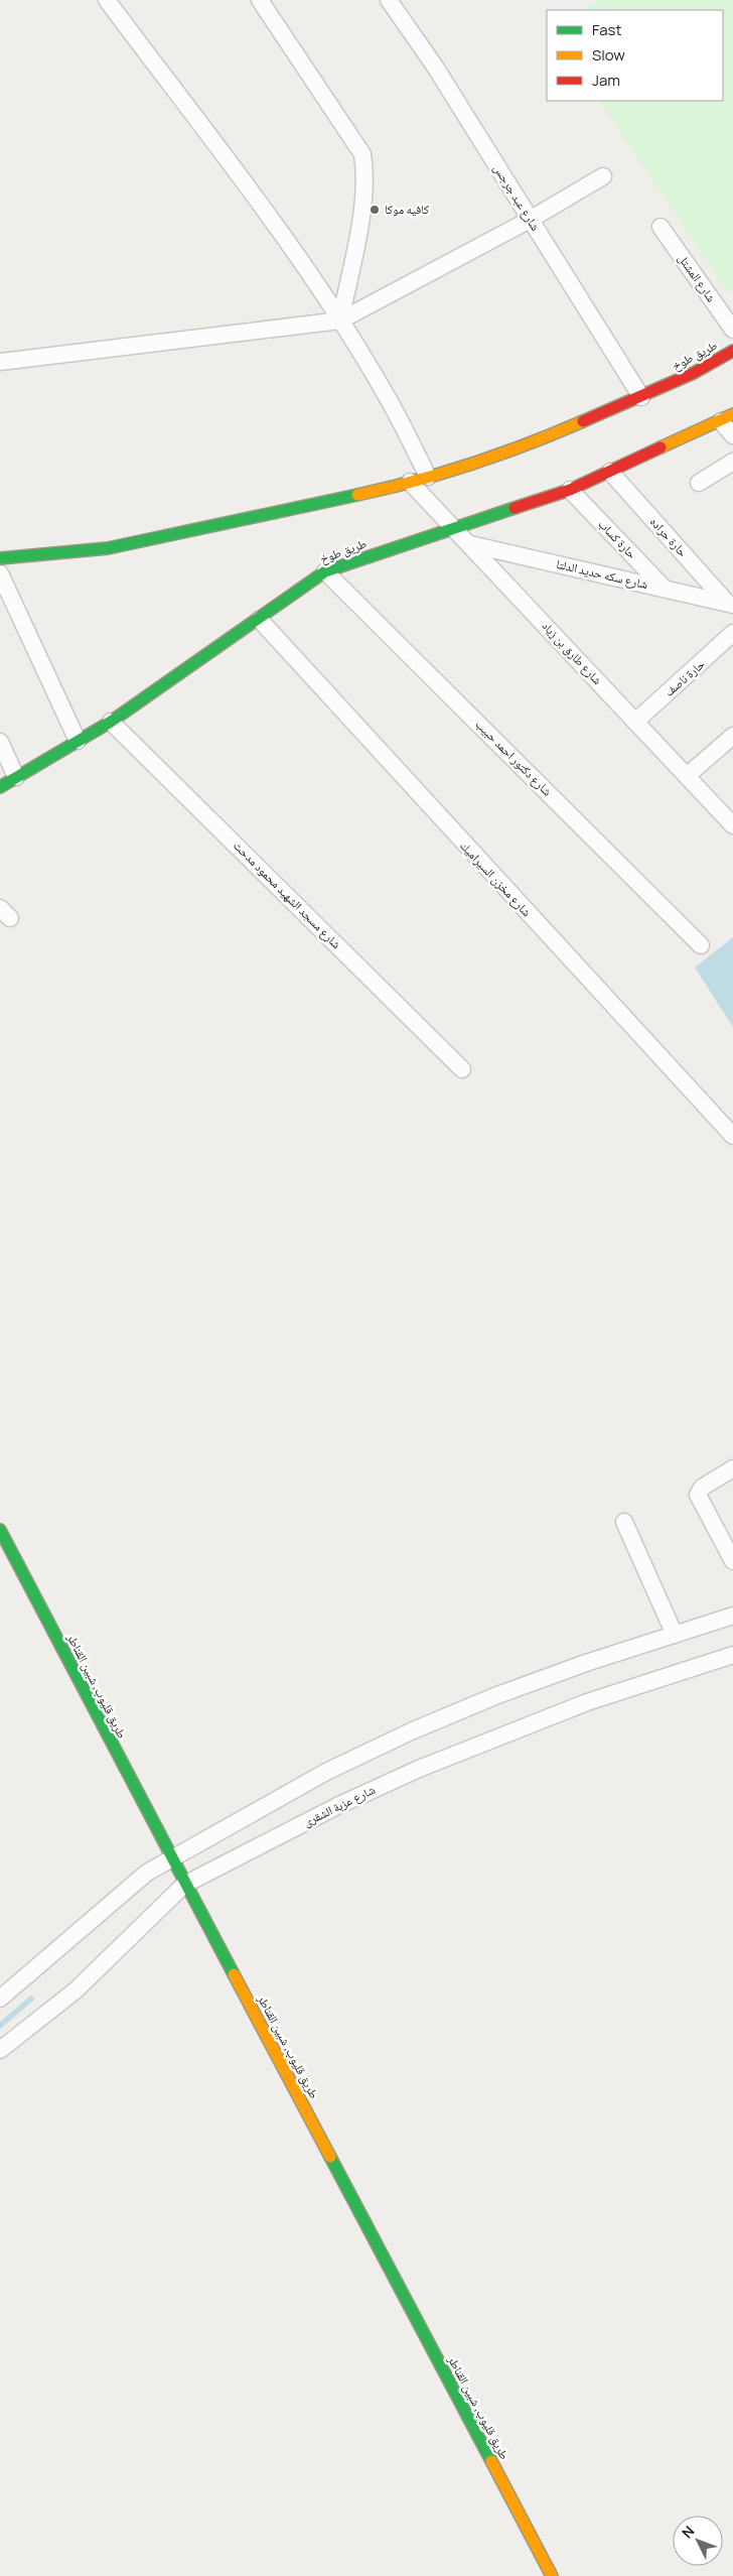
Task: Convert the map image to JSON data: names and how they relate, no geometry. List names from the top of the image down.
{
  "streets": {
    "main road": ["طريق طوخ", "طريق قليوب, شبين القناطر"],
    "street": [
      "شارع عبد جرجس",
      "شارع المشتل",
      "حارة حراده",
      "حارة كساب",
      "شارع سكه حديد الدلتا",
      "شارع طارق بن زياد",
      "حارة ناصف",
      "شارع دكتور احمد حبيب",
      "شارع مخزن السيراميك",
      "شارع مسجد الشهيد محمود مدحت",
      "شارع عزبة الشقرى"
    ]
  },
  "crossings": [
    ["شارع عبد جرجس", "طريق طوخ"],
    ["طريق طوخ", "حارة حراده"],
    ["طريق طوخ", "حارة كساب"],
    ["طريق طوخ", "شارع طارق بن زياد"],
    ["طريق طوخ", "شارع دكتور احمد حبيب"],
    ["طريق طوخ", "شارع مخزن السيراميك"],
    ["طريق طوخ", "شارع مسجد الشهيد محمود مدحت"],
    ["حارة حراده", "شارع سكه حديد الدلتا"],
    ["حارة كساب", "شارع سكه حديد الدلتا"],
    ["شارع سكه حديد الدلتا", "شارع طارق بن زياد"],
    ["شارع طارق بن زياد", "حارة ناصف"],
    ["طريق قليوب, شبين القناطر", "شارع عزبة الشقرى"]
  ],
  "places": ["كافيه موكا"],
  "legend": ["Fast", "Slow", "Jam"],
  "north": "top left"
}
